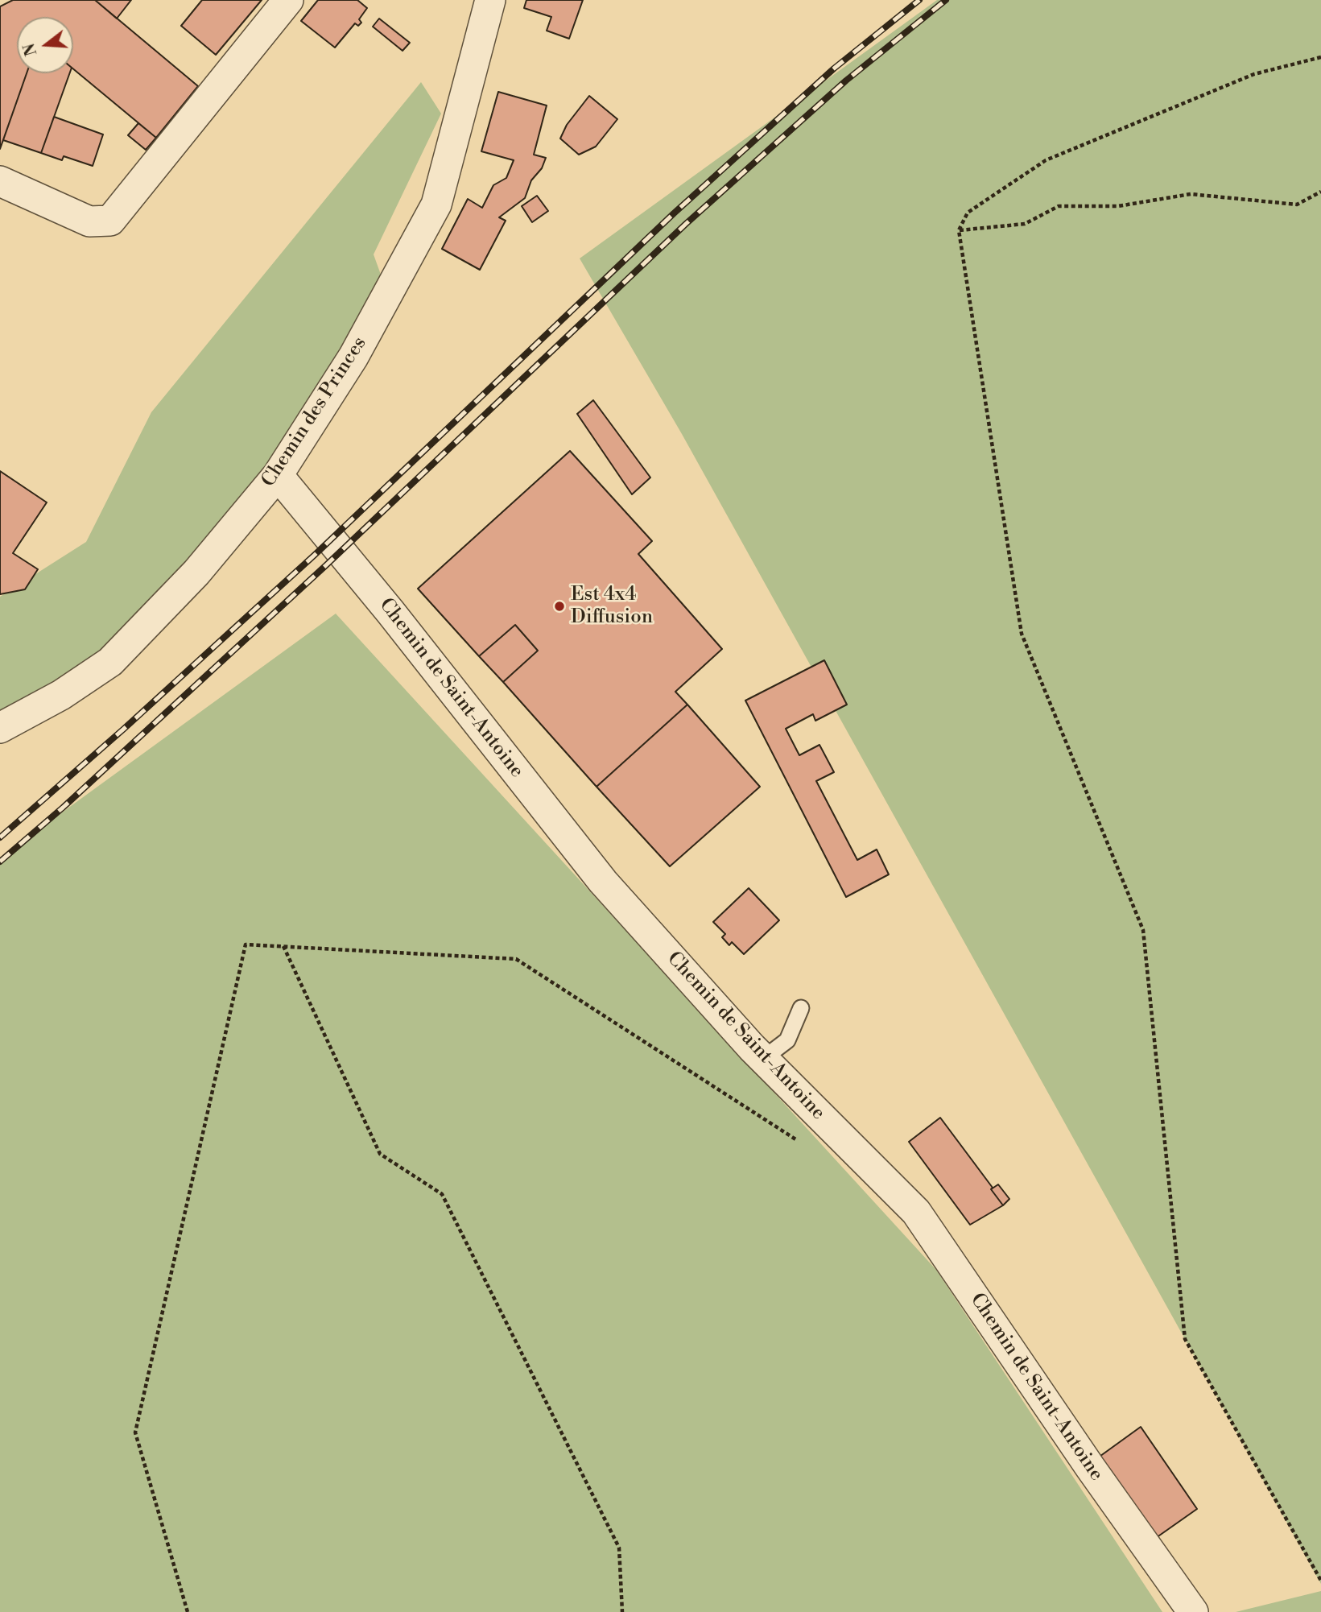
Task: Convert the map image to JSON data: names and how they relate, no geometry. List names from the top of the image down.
{
  "streets": {
    "street": ["Chemin des Princes", "Chemin de Saint-Antoine"]
  },
  "crossings": [
    ["Chemin des Princes", "Chemin de Saint-Antoine"]
  ],
  "places": ["Est 4x4 Diffusion"],
  "north": "left"
}
